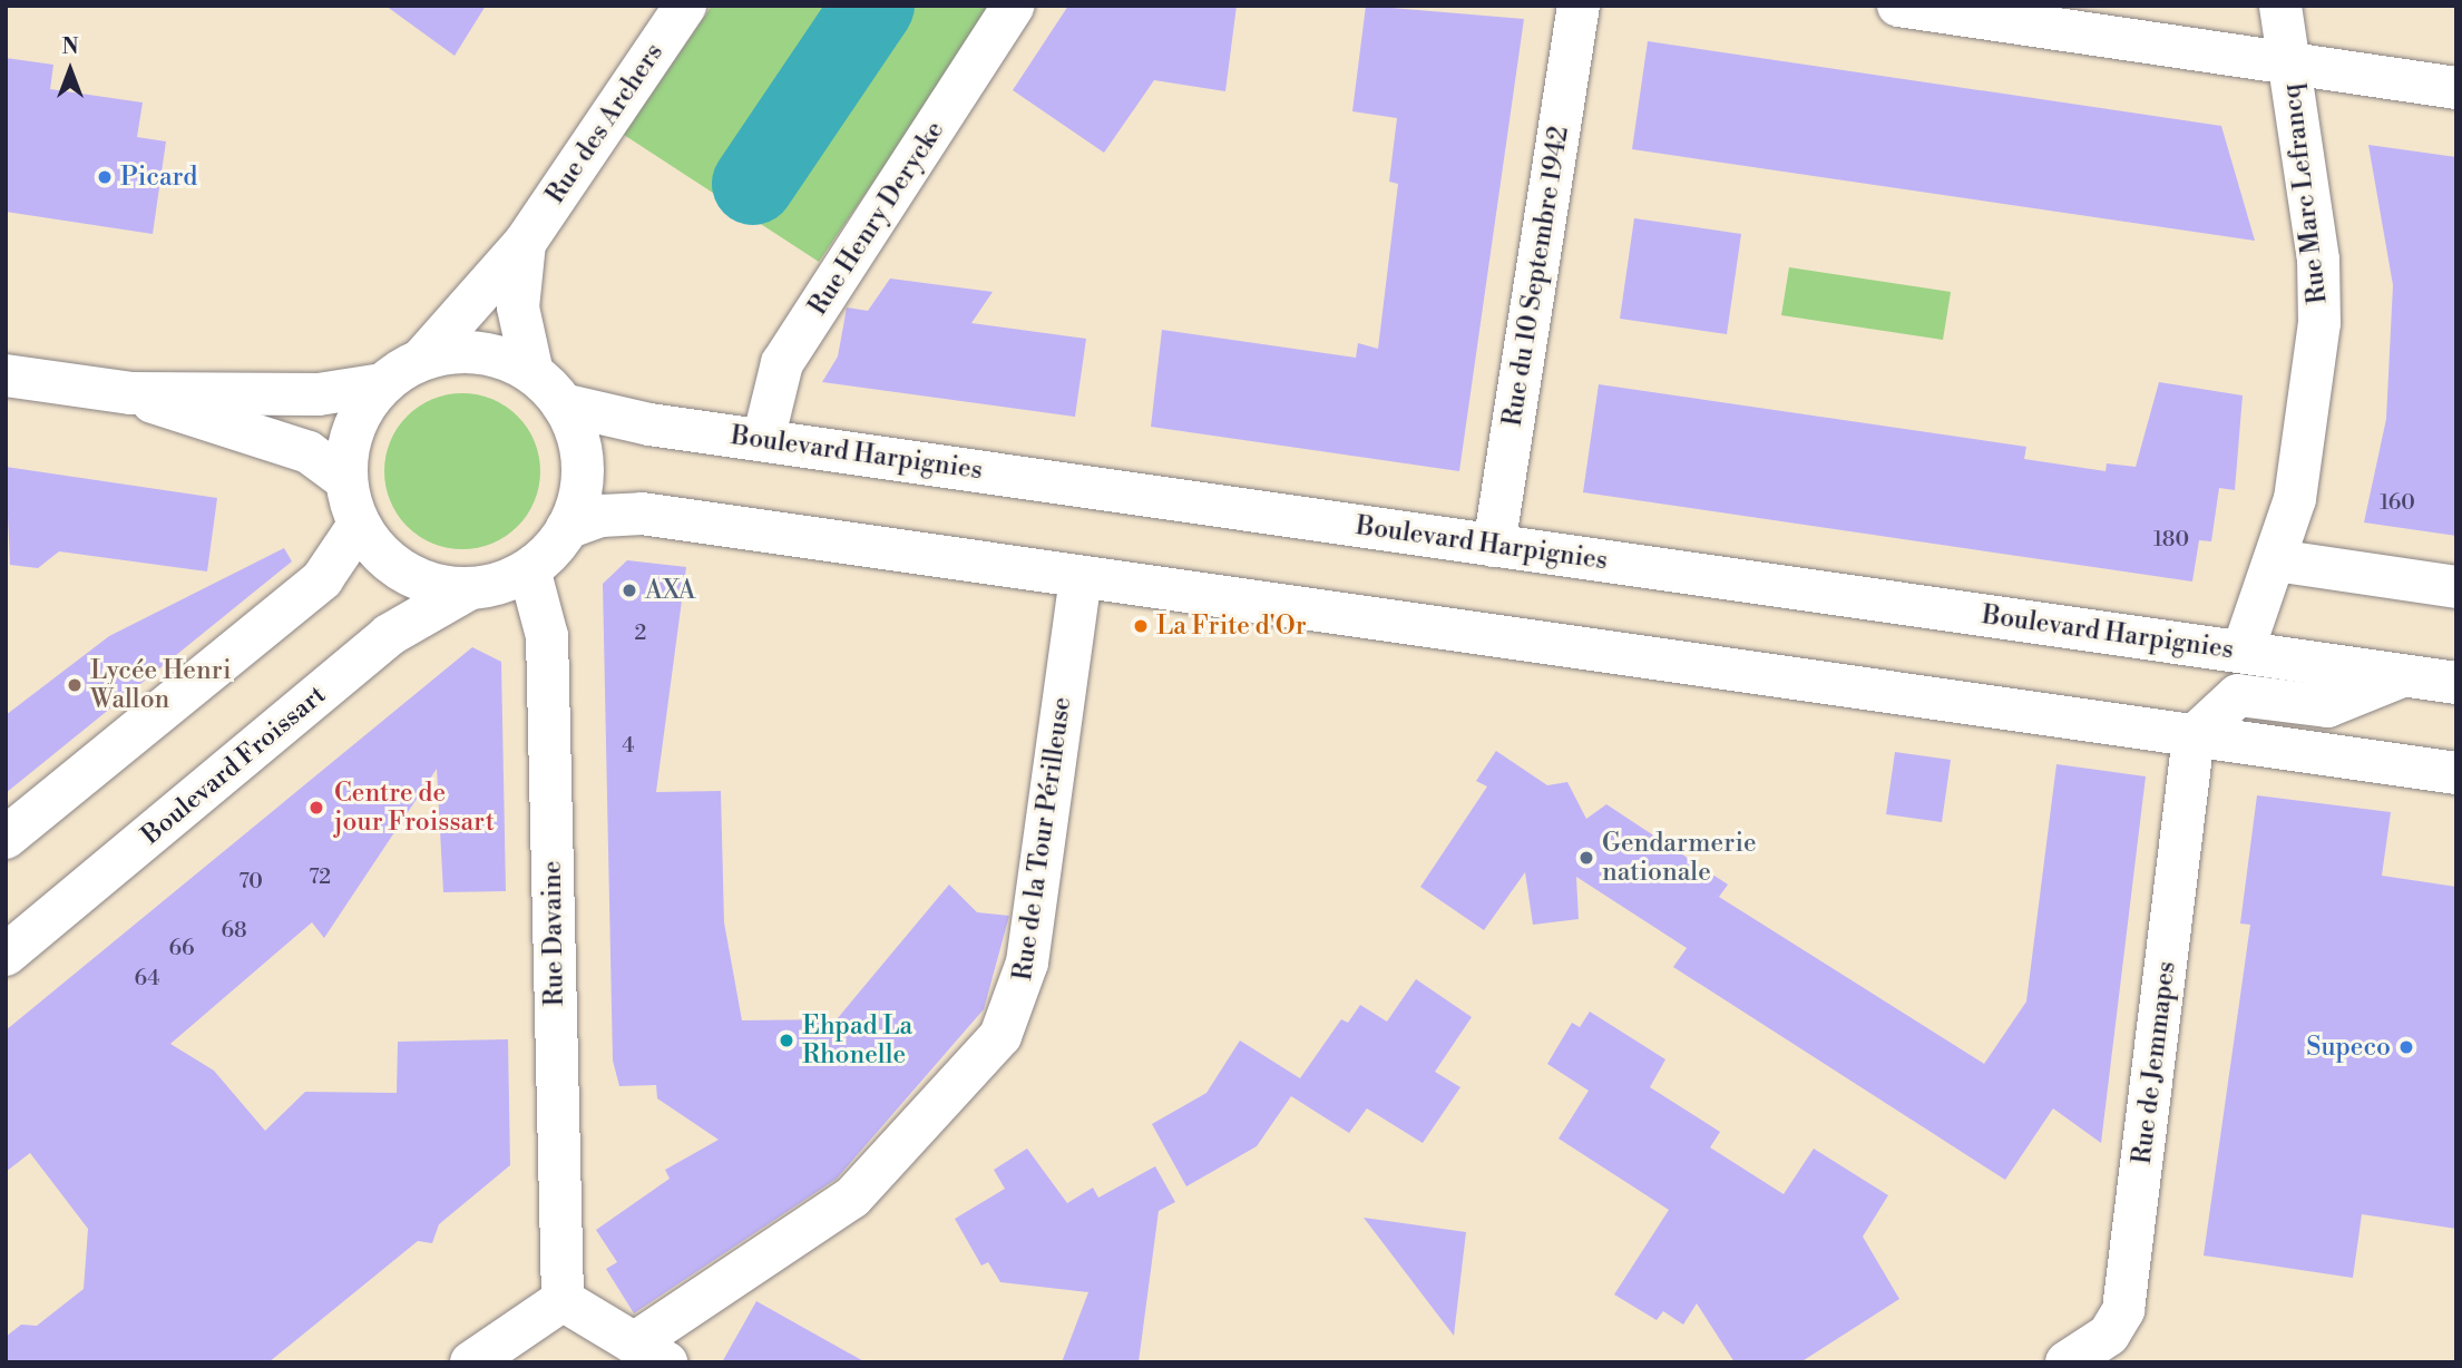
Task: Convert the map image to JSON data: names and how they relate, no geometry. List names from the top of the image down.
{
  "streets": {
    "main road": [
      "Rue des Archers",
      "Rue Marc Lefrancq",
      "Rue Henry Derycke",
      "Rue du 10 Septembre 1942",
      "Boulevard Harpignies",
      "Boulevard Froissart",
      "Rue de la Tour Périlleuse",
      "Rue Davaine",
      "Rue de Jemmapes"
    ]
  },
  "crossings": [
    ["Rue des Archers", "Boulevard Harpignies"],
    ["Rue des Archers", "Boulevard Froissart"],
    ["Rue des Archers", "Rue Davaine"],
    ["Rue Marc Lefrancq", "Boulevard Harpignies"],
    ["Rue Henry Derycke", "Boulevard Harpignies"],
    ["Rue du 10 Septembre 1942", "Boulevard Harpignies"],
    ["Boulevard Harpignies", "Boulevard Froissart"],
    ["Boulevard Harpignies", "Rue Davaine"],
    ["Boulevard Harpignies", "Rue de Jemmapes"],
    ["Boulevard Froissart", "Rue Davaine"]
  ],
  "places": [
    "Picard",
    "AXA",
    "La Frite d'Or",
    "Lycée Henri Wallon",
    "Centre de jour Froissart",
    "Gendarmerie nationale",
    "Ehpad La Rhonelle",
    "Supeco"
  ],
  "house_numbers": [
    "160",
    "180",
    "2",
    "4",
    "72",
    "70",
    "68",
    "66",
    "64"
  ],
  "north": "top"
}
